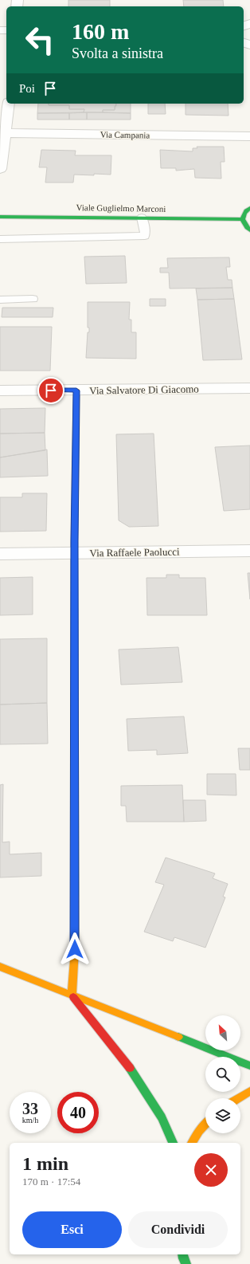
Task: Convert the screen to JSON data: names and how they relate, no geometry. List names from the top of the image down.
{
  "streets": {
    "street": [
      "Via Campania",
      "Viale Guglielmo Marconi",
      "Via Salvatore Di Giacomo",
      "Via Raffaele Paolucci"
    ]
  },
  "north": "top left",
  "page": {
    "turn": ["160 m", "Svolta a sinistra"],
    "then": "Poi",
    "speed": "33 km/h",
    "limit": "40",
    "heading": ["1 min", "170 m · 17:54"],
    "buttons": ["Esci", "Condividi"]
  }
}
